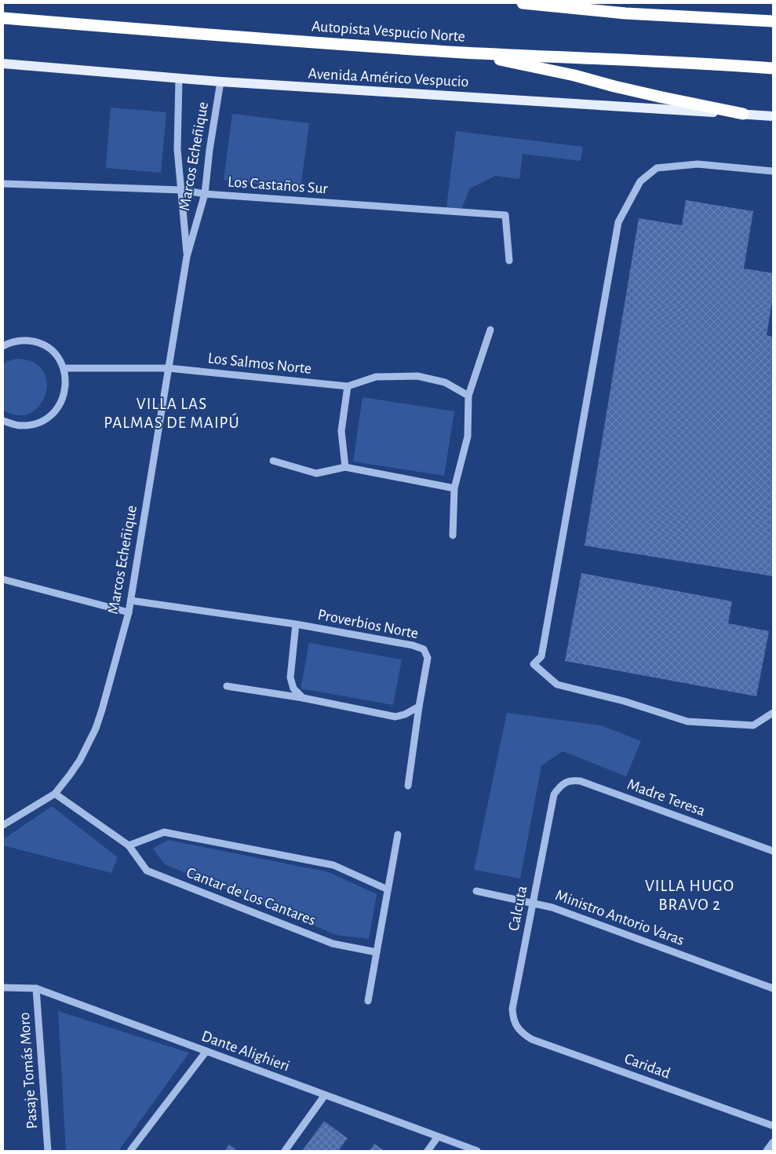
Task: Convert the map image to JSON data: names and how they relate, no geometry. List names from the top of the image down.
{
  "streets": {
    "highway": ["Autopista Vespucio Norte"],
    "main road": ["Avenida Américo Vespucio"],
    "street": [
      "Marcos Echeñique",
      "Los Castaños Sur",
      "Los Salmos Norte",
      "Proverbios Norte",
      "Madre Teresa",
      "Cantar de Los Cantares",
      "Calcuta",
      "Ministro Antorio Varas",
      "Dante Alighieri",
      "Caridad",
      "Pasaje Tomás Moro"
    ]
  },
  "crossings": [
    ["Avenida Américo Vespucio", "Marcos Echeñique"],
    ["Marcos Echeñique", "Los Castaños Sur"],
    ["Marcos Echeñique", "Los Salmos Norte"],
    ["Marcos Echeñique", "Proverbios Norte"],
    ["Marcos Echeñique", "Cantar de Los Cantares"],
    ["Madre Teresa", "Calcuta"],
    ["Calcuta", "Ministro Antorio Varas"],
    ["Calcuta", "Caridad"],
    ["Dante Alighieri", "Pasaje Tomás Moro"]
  ],
  "districts": ["VILLA LAS PALMAS DE MAIPÚ", "VILLA HUGO BRAVO 2"]
}
